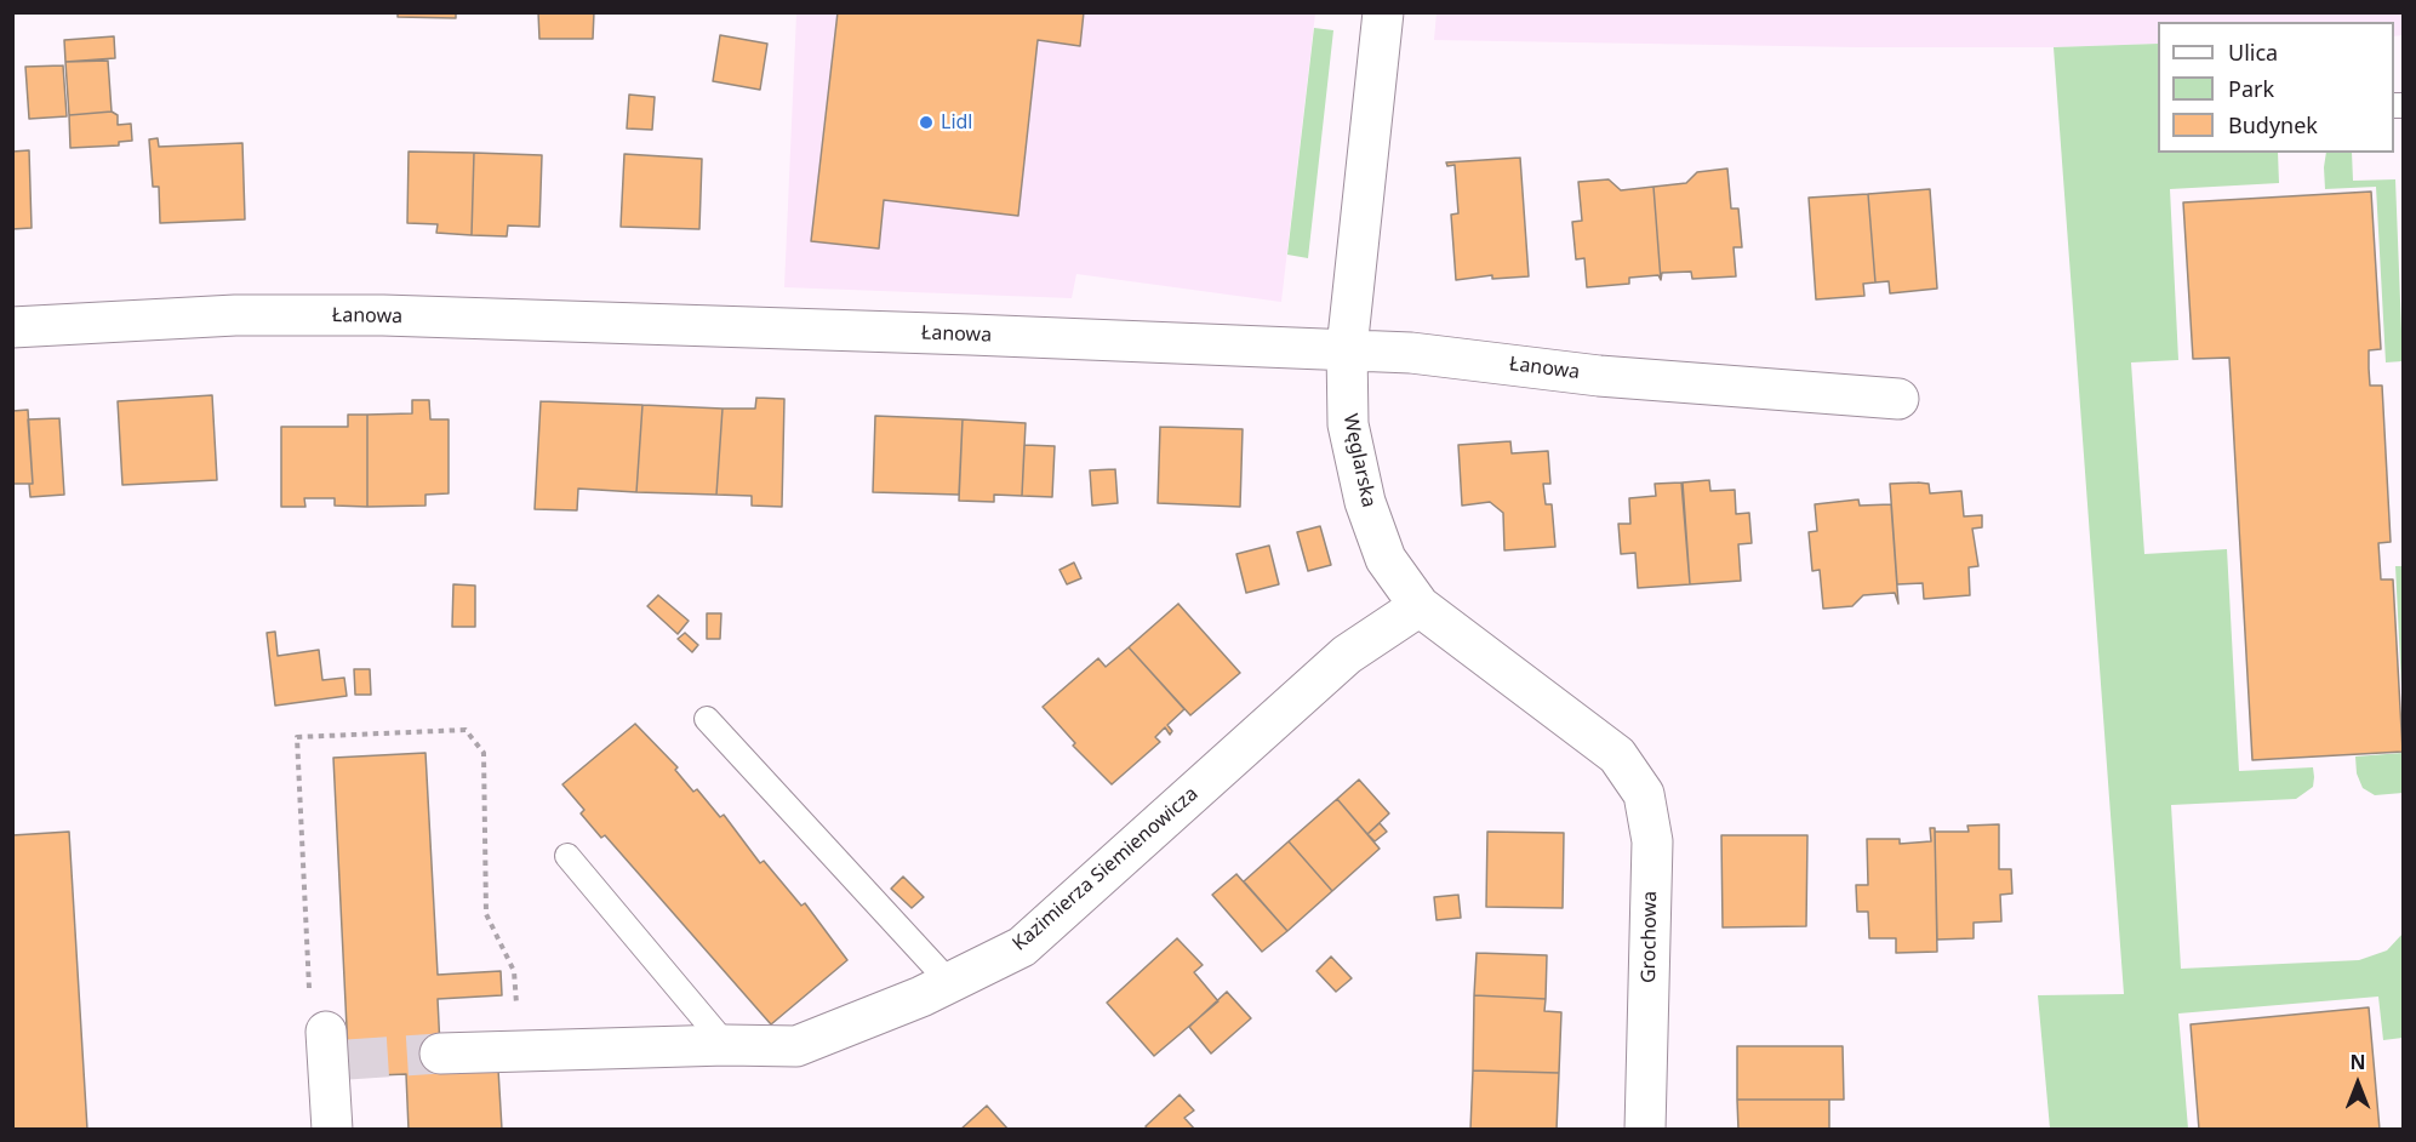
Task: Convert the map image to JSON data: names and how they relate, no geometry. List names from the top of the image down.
{
  "streets": {
    "street": [
      "Łanowa",
      "Węglarska",
      "Kazimierza Siemienowicza",
      "Grochowa"
    ]
  },
  "crossings": [
    ["Łanowa", "Węglarska"],
    ["Węglarska", "Kazimierza Siemienowicza"],
    ["Węglarska", "Grochowa"]
  ],
  "places": ["Lidl"],
  "legend": ["Ulica", "Park", "Budynek"],
  "north": "top"
}
